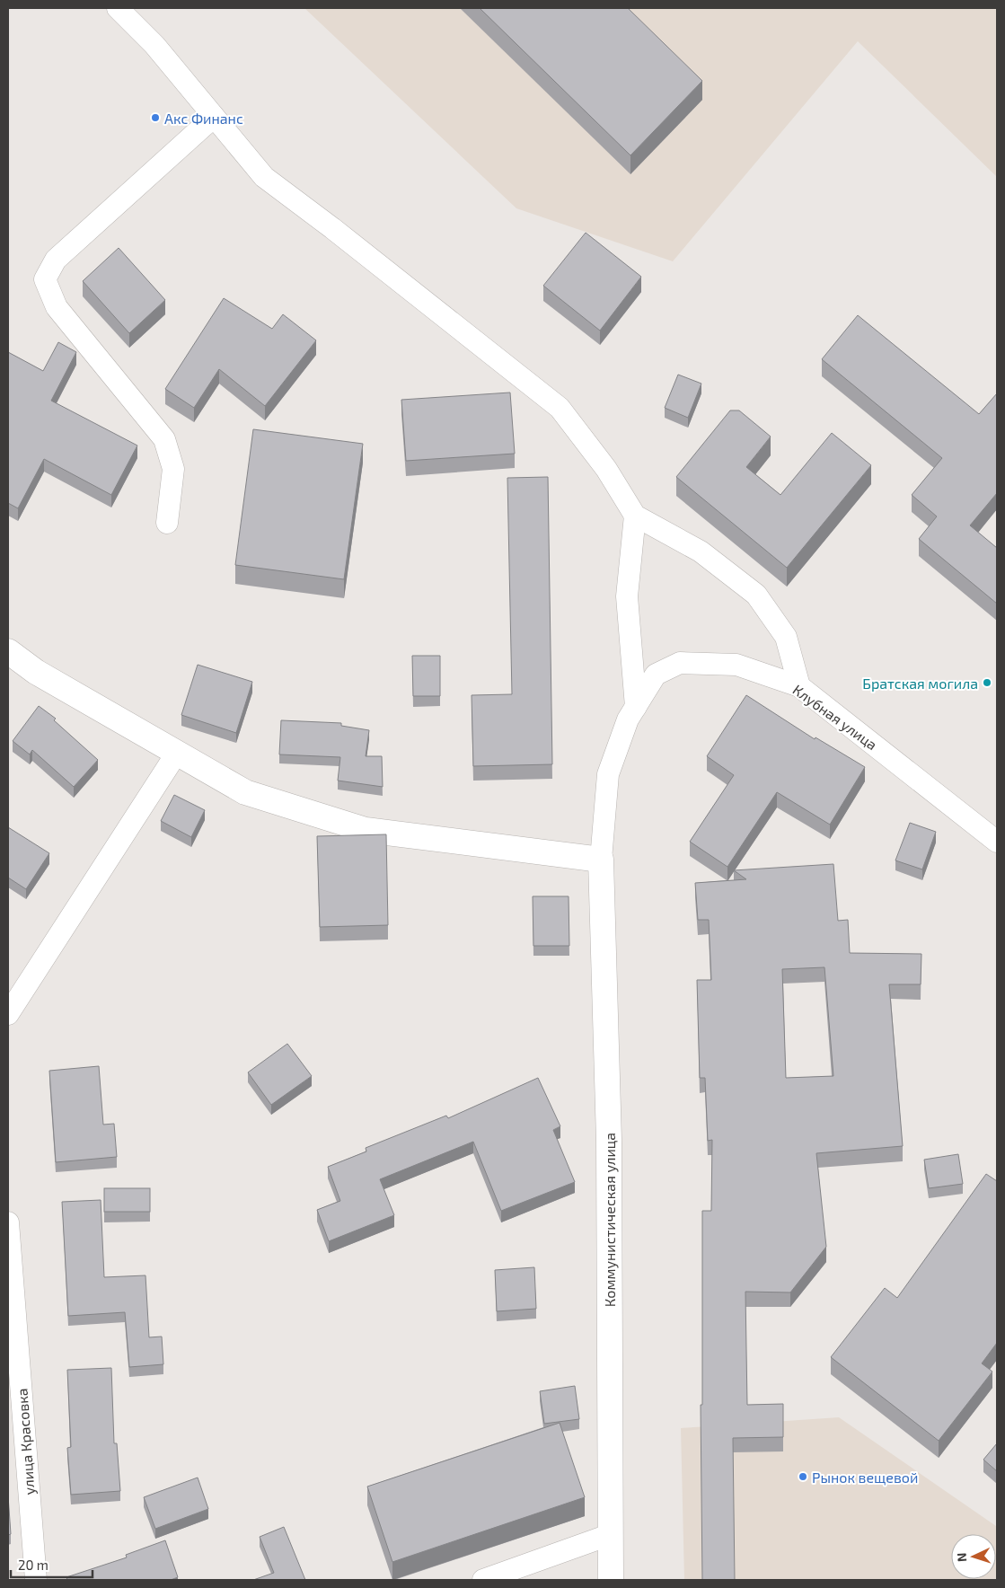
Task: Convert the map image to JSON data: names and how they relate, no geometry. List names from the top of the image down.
{
  "streets": {
    "main road": ["Коммунистическая улица"],
    "street": ["Клубная улица", "улица Красовка"]
  },
  "crossings": [
    ["Клубная улица", "Коммунистическая улица"]
  ],
  "places": ["Акс Финанс", "Братская могила", "Рынок вещевой"],
  "scale_bar": "20 m",
  "north": "left"
}
